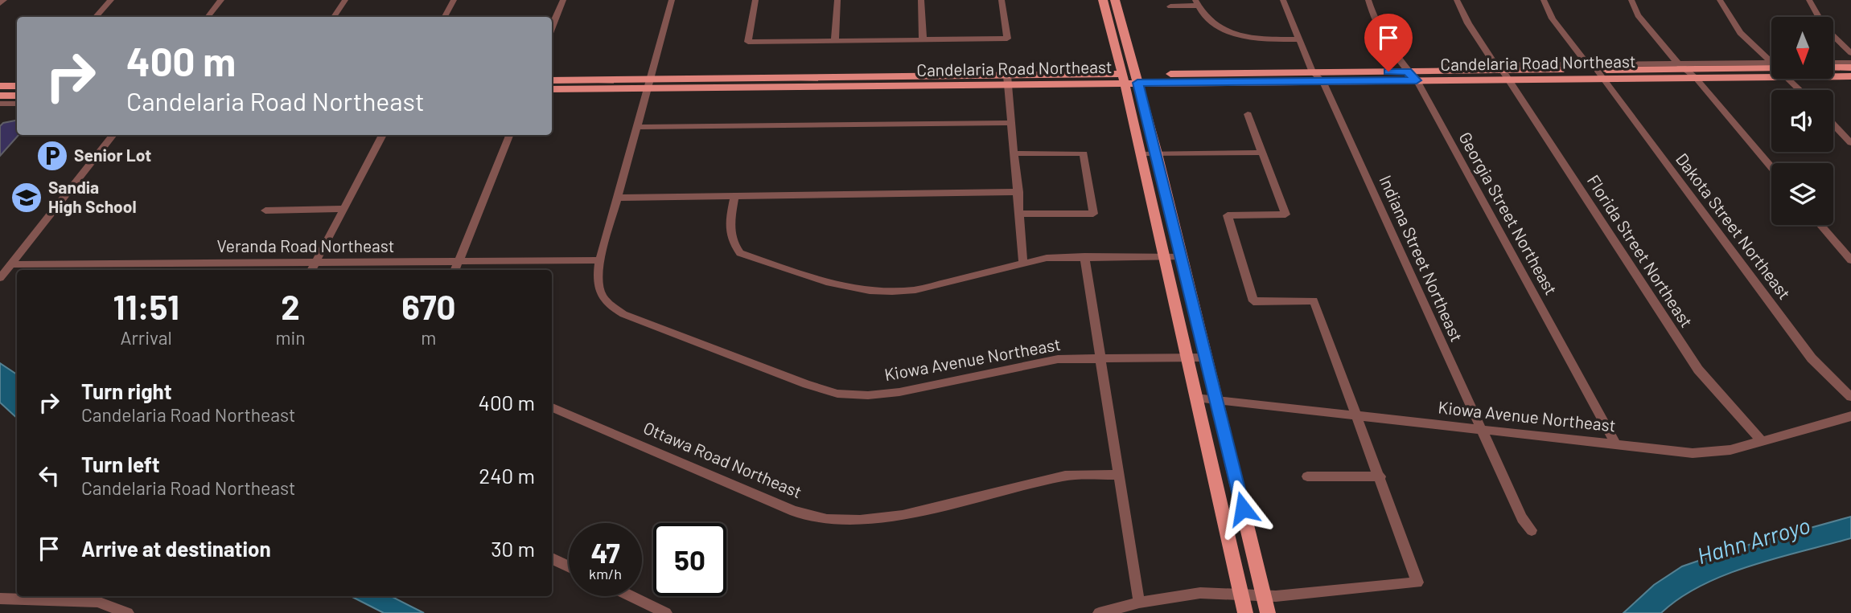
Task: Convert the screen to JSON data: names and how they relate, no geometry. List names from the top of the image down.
{
  "streets": {
    "main road": ["Candelaria Road Northeast"],
    "street": [
      "Georgia Street Northeast",
      "Dakota Street Northeast",
      "Veranda Road Northeast",
      "Florida Street Northeast",
      "Indiana Street Northeast",
      "Kiowa Avenue Northeast",
      "Ottawa Road Northeast"
    ]
  },
  "crossings": [
    ["Candelaria Road Northeast", "Georgia Street Northeast"],
    ["Candelaria Road Northeast", "Dakota Street Northeast"],
    ["Candelaria Road Northeast", "Florida Street Northeast"],
    ["Candelaria Road Northeast", "Indiana Street Northeast"],
    ["Candelaria Road Northeast", "Kiowa Avenue Northeast"],
    ["Georgia Street Northeast", "Kiowa Avenue Northeast"],
    ["Veranda Road Northeast", "Kiowa Avenue Northeast"],
    ["Florida Street Northeast", "Kiowa Avenue Northeast"],
    ["Indiana Street Northeast", "Kiowa Avenue Northeast"]
  ],
  "water": ["Hahn Arroyo"],
  "places": {
    "parking": ["Senior Lot"],
    "school or university": ["Sandia High School"]
  },
  "north": "bottom",
  "page": {
    "turn": ["400 m", "Candelaria Road Northeast"],
    "eta": [
      "11:51",
      "Arrival",
      "2",
      "min",
      "670",
      "m"
    ],
    "list": [
      {
        "name": "Turn right",
        "note": "Candelaria Road Northeast",
        "value": "400 m"
      },
      {
        "name": "Turn left",
        "note": "Candelaria Road Northeast",
        "value": "240 m"
      },
      {
        "name": "Arrive at destination",
        "value": "30 m"
      }
    ],
    "speed": "47 km/h",
    "limit": "50"
  }
}
